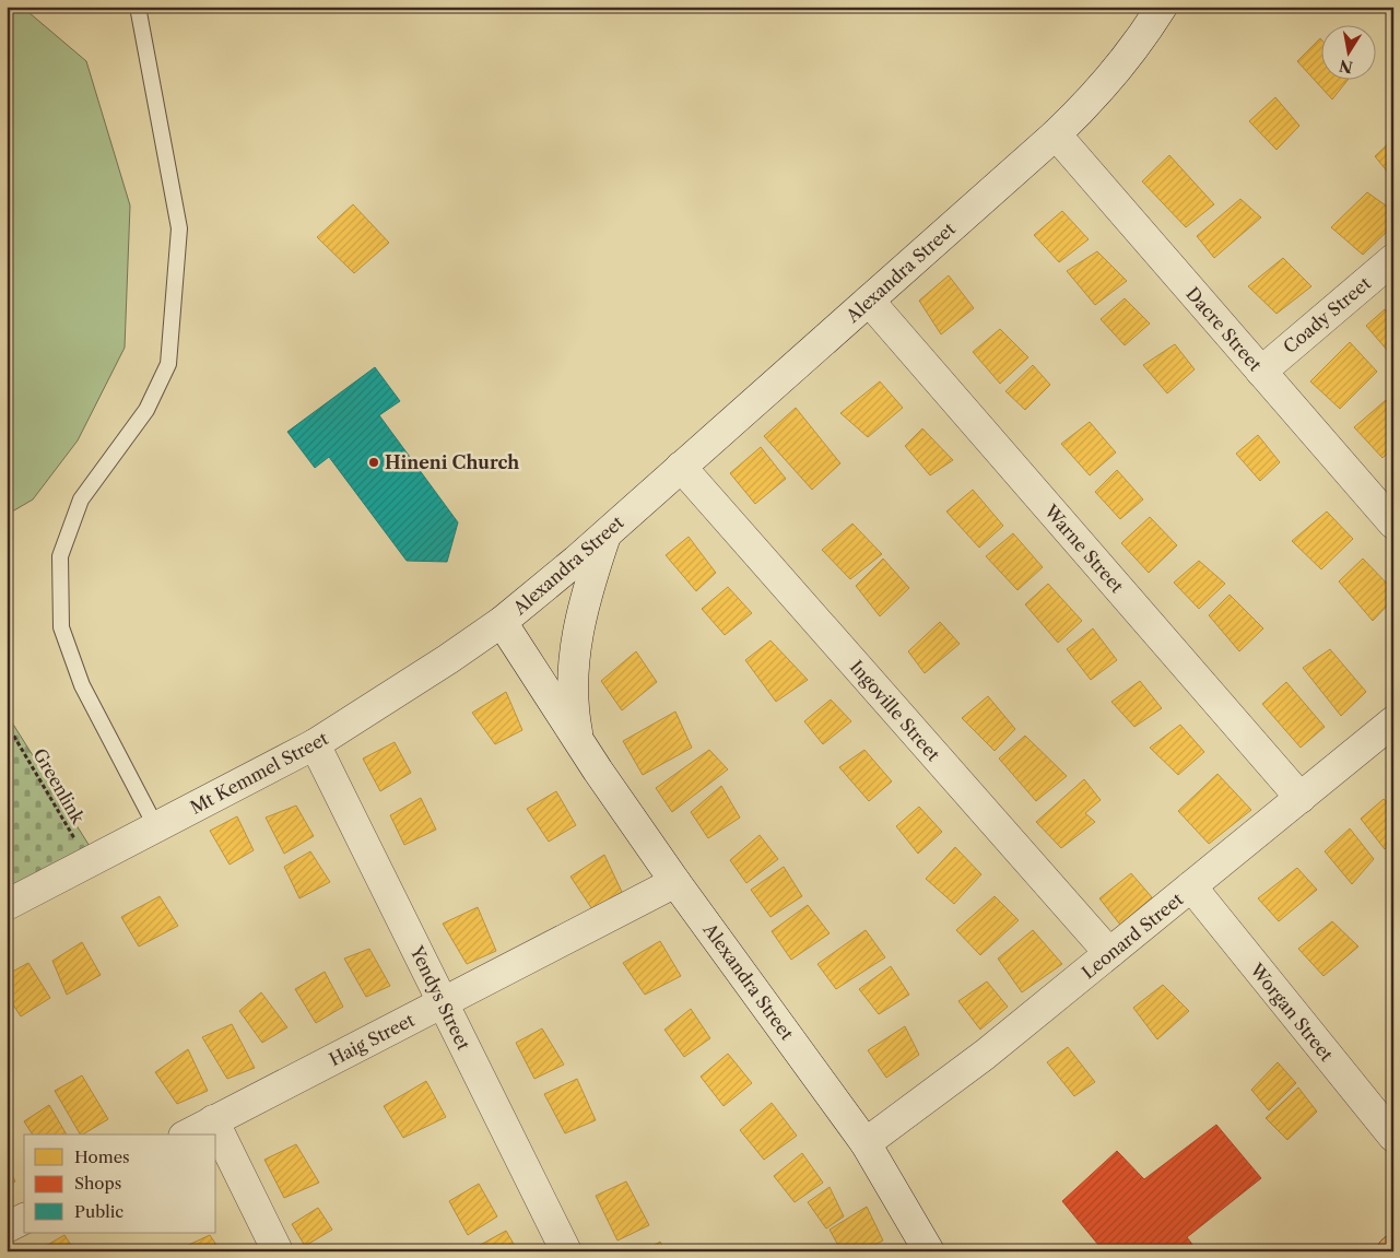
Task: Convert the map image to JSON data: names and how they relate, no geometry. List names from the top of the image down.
{
  "streets": {
    "street": [
      "Alexandra Street",
      "Coady Street",
      "Dacre Street",
      "Warne Street",
      "Ingoville Street",
      "Mt Kemmel Street",
      "Leonard Street",
      "Yendys Street",
      "Worgan Street",
      "Haig Street"
    ],
    "path": ["Greenlink"]
  },
  "crossings": [
    ["Alexandra Street", "Dacre Street"],
    ["Alexandra Street", "Warne Street"],
    ["Alexandra Street", "Ingoville Street"],
    ["Alexandra Street", "Mt Kemmel Street"],
    ["Alexandra Street", "Leonard Street"],
    ["Alexandra Street", "Haig Street"],
    ["Coady Street", "Dacre Street"],
    ["Warne Street", "Leonard Street"],
    ["Ingoville Street", "Leonard Street"],
    ["Mt Kemmel Street", "Greenlink"],
    ["Mt Kemmel Street", "Yendys Street"],
    ["Leonard Street", "Worgan Street"],
    ["Yendys Street", "Haig Street"]
  ],
  "places": ["Hineni Church"],
  "legend": ["Homes", "Shops", "Public"],
  "north": "bottom"
}
